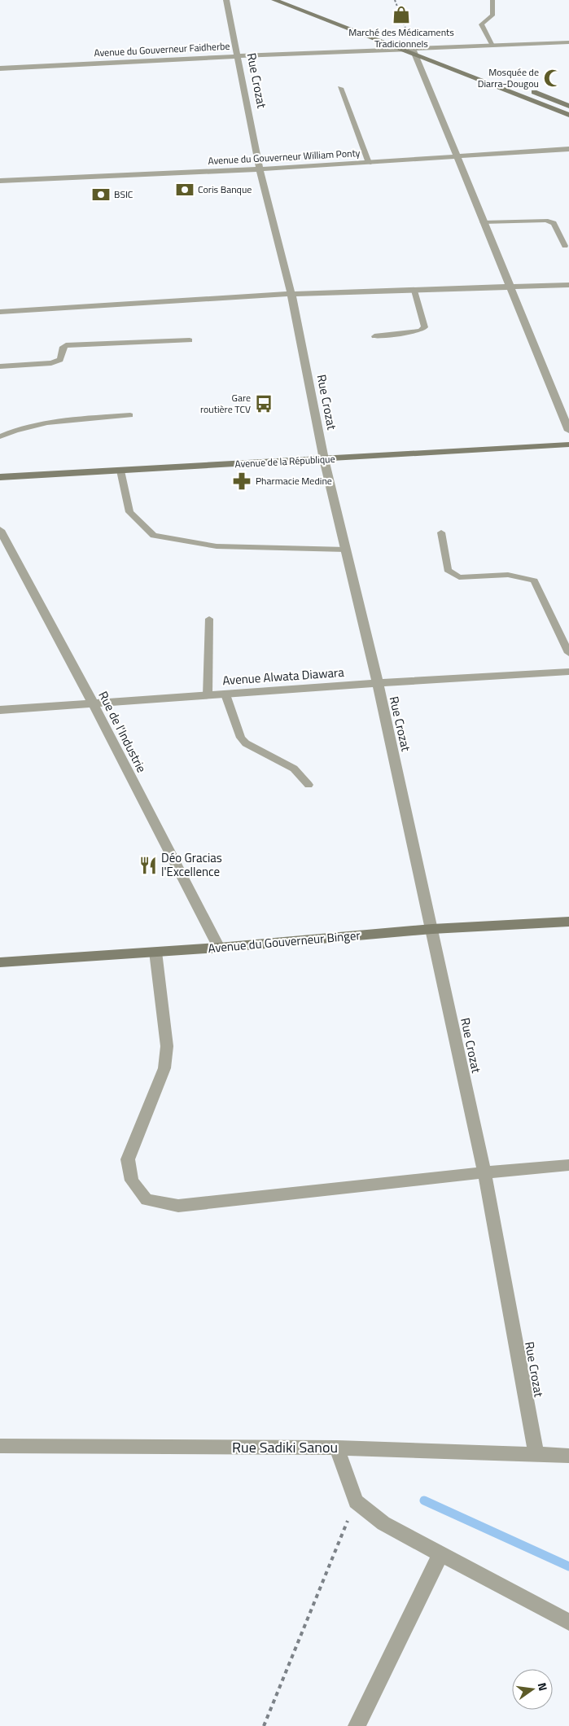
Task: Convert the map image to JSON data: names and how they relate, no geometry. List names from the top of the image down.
{
  "streets": {
    "main road": ["Avenue de la République", "Avenue du Gouverneur Binger"],
    "street": [
      "Avenue du Gouverneur Faidherbe",
      "Rue Crozat",
      "Avenue du Gouverneur William Ponty",
      "Avenue Alwata Diawara",
      "Rue de l'Industrie",
      "Rue Sadiki Sanou"
    ]
  },
  "crossings": [
    ["Avenue du Gouverneur Faidherbe", "Rue Crozat"],
    ["Rue Crozat", "Avenue du Gouverneur William Ponty"],
    ["Rue Crozat", "Avenue de la République"],
    ["Rue Crozat", "Avenue Alwata Diawara"],
    ["Rue Crozat", "Avenue du Gouverneur Binger"],
    ["Rue Crozat", "Rue Sadiki Sanou"],
    ["Avenue Alwata Diawara", "Rue de l'Industrie"],
    ["Rue de l'Industrie", "Avenue du Gouverneur Binger"]
  ],
  "places": {
    "shop": ["Marché des Médicaments Tradicionnels"],
    "mosque": ["Mosquée de Diarra-Dougou"],
    "bank": ["Coris Banque", "BSIC"],
    "bus stop": ["Gare routière TCV"],
    "pharmacy": ["Pharmacie Medine"],
    "restaurant": ["Déo Gracias l'Excellence"]
  },
  "north": "right"
}
